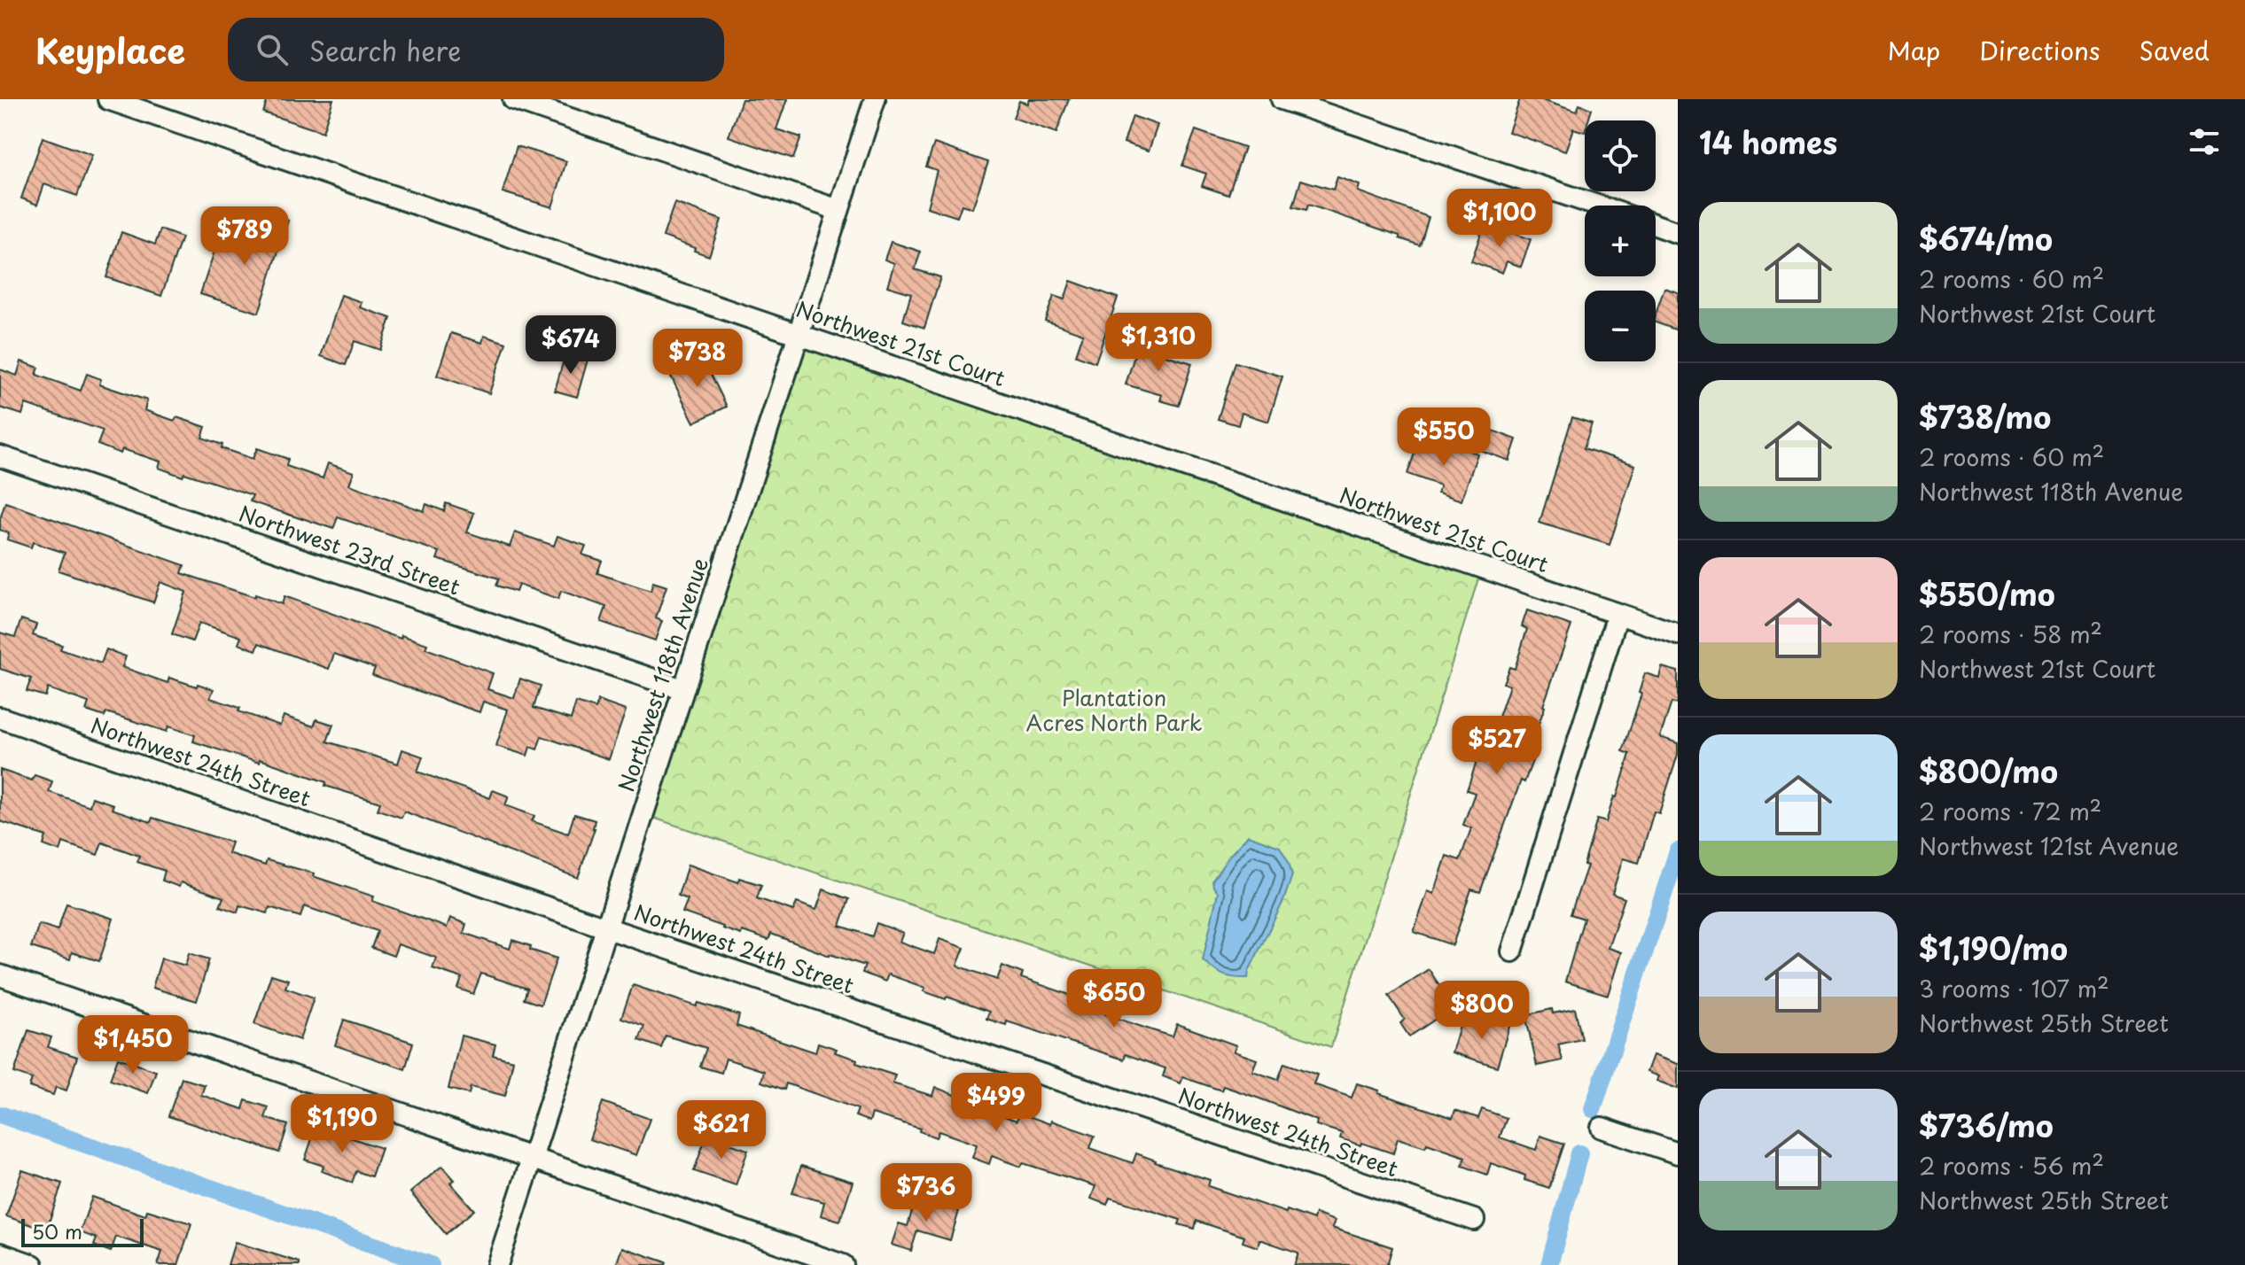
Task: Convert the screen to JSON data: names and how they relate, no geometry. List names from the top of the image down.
{
  "streets": {
    "street": [
      "Northwest 21st Court",
      "Northwest 23rd Street",
      "Northwest 118th Avenue",
      "Northwest 24th Street"
    ]
  },
  "crossings": [
    ["Northwest 21st Court", "Northwest 118th Avenue"],
    ["Northwest 23rd Street", "Northwest 118th Avenue"],
    ["Northwest 118th Avenue", "Northwest 24th Street"]
  ],
  "parks": ["Plantation Acres North Park"],
  "scale_bar": "50 m",
  "page": {
    "header": "Keyplace",
    "search": "Search here",
    "nav": ["Map", "Directions", "Saved"],
    "heading": "14 homes",
    "map_buttons": ["+", "−"],
    "list": [
      {
        "name": "$674/mo",
        "note": "2 rooms · 60 m² · Northwest 21st Court"
      },
      {
        "name": "$738/mo",
        "note": "2 rooms · 60 m² · Northwest 118th Avenue"
      },
      {
        "name": "$550/mo",
        "note": "2 rooms · 58 m² · Northwest 21st Court"
      },
      {
        "name": "$800/mo",
        "note": "2 rooms · 72 m² · Northwest 121st Avenue"
      },
      {
        "name": "$1,190/mo",
        "note": "3 rooms · 107 m² · Northwest 25th Street"
      },
      {
        "name": "$736/mo",
        "note": "2 rooms · 56 m² · Northwest 25th Street"
      }
    ],
    "price": [
      "$1,100",
      "$789",
      "$1,310",
      "$674",
      "$738",
      "$550",
      "$527",
      "$650",
      "$800",
      "$1,450",
      "$499",
      "$1,190",
      "$621",
      "$736"
    ],
    "scale": "50 m"
  }
}
